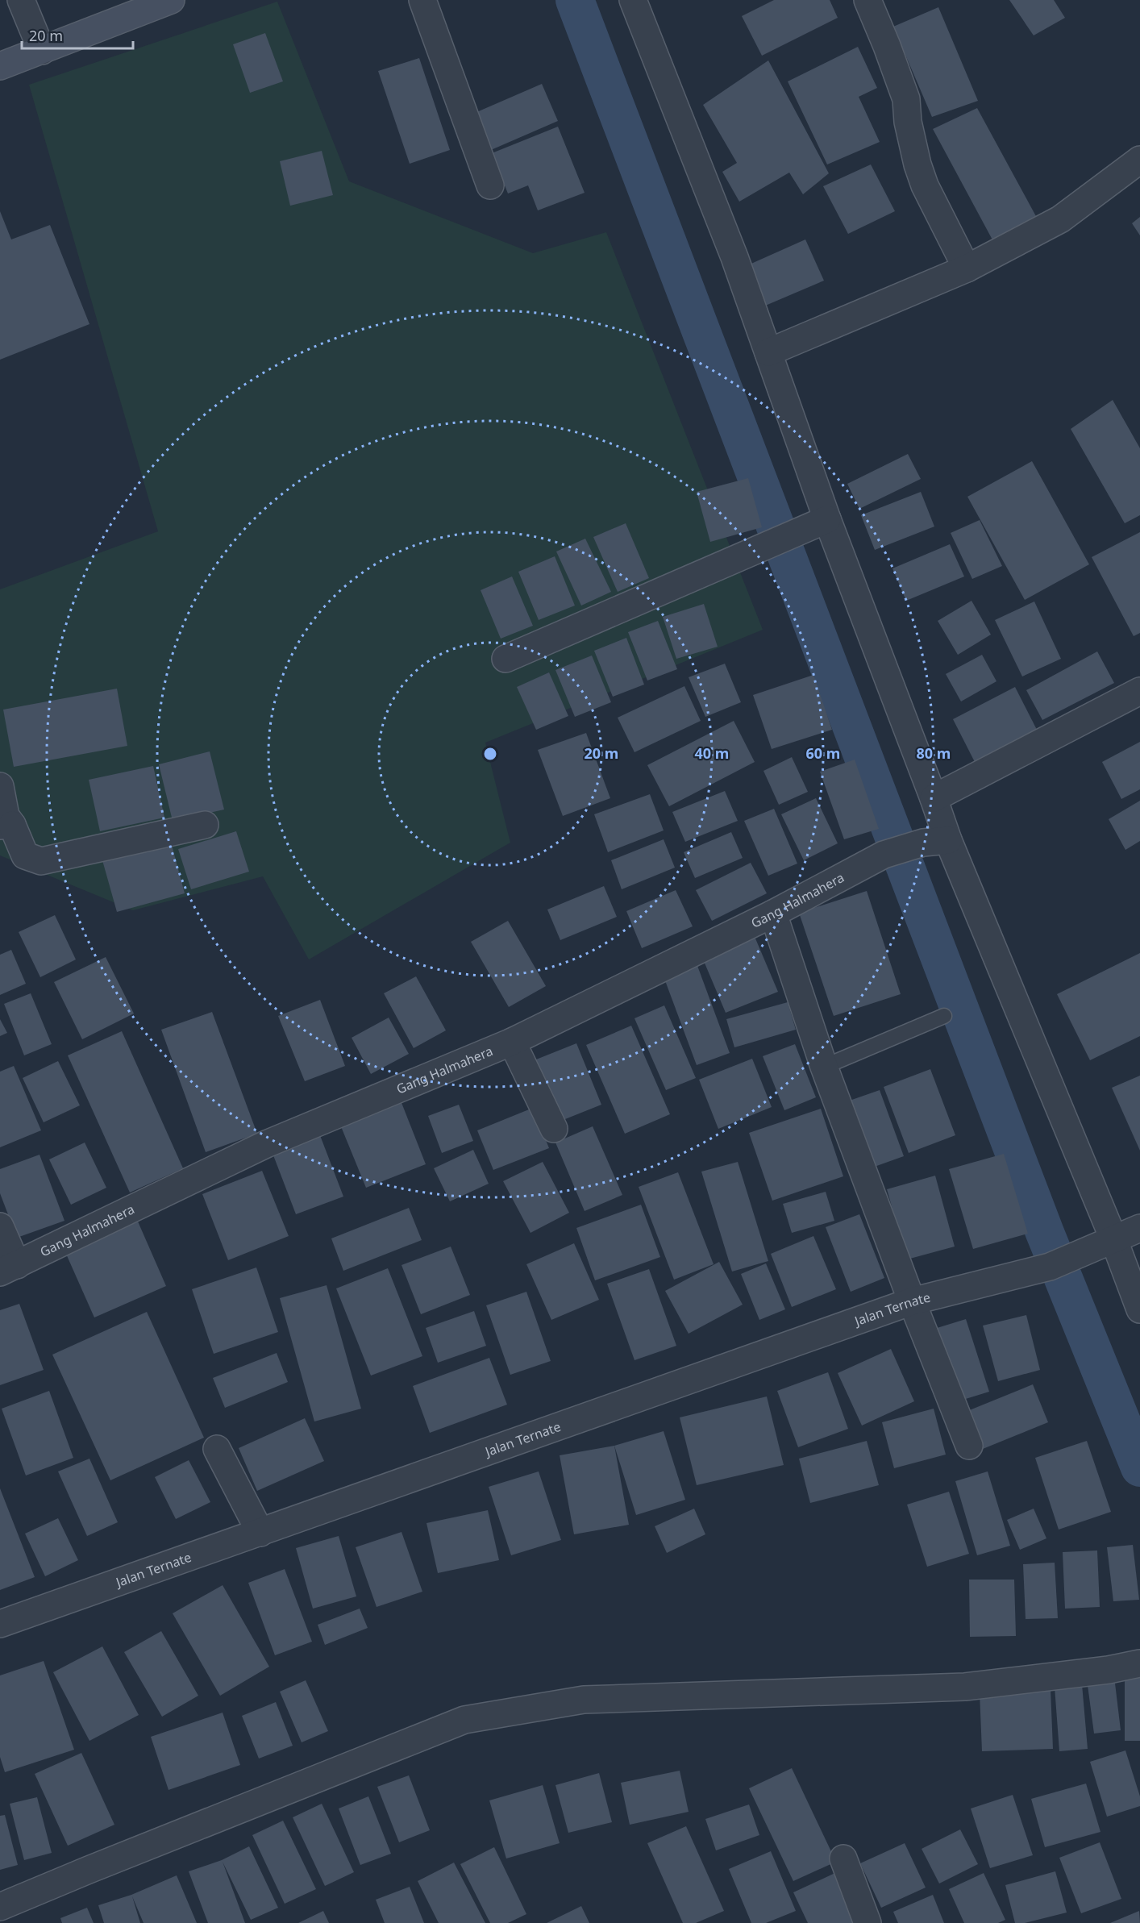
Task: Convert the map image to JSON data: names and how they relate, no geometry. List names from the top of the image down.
{
  "streets": {
    "street": ["Gang Halmahera", "Jalan Ternate"]
  },
  "scale_bar": "20 m",
  "rings": [
    "20 m",
    "40 m",
    "60 m",
    "80 m"
  ]
}
